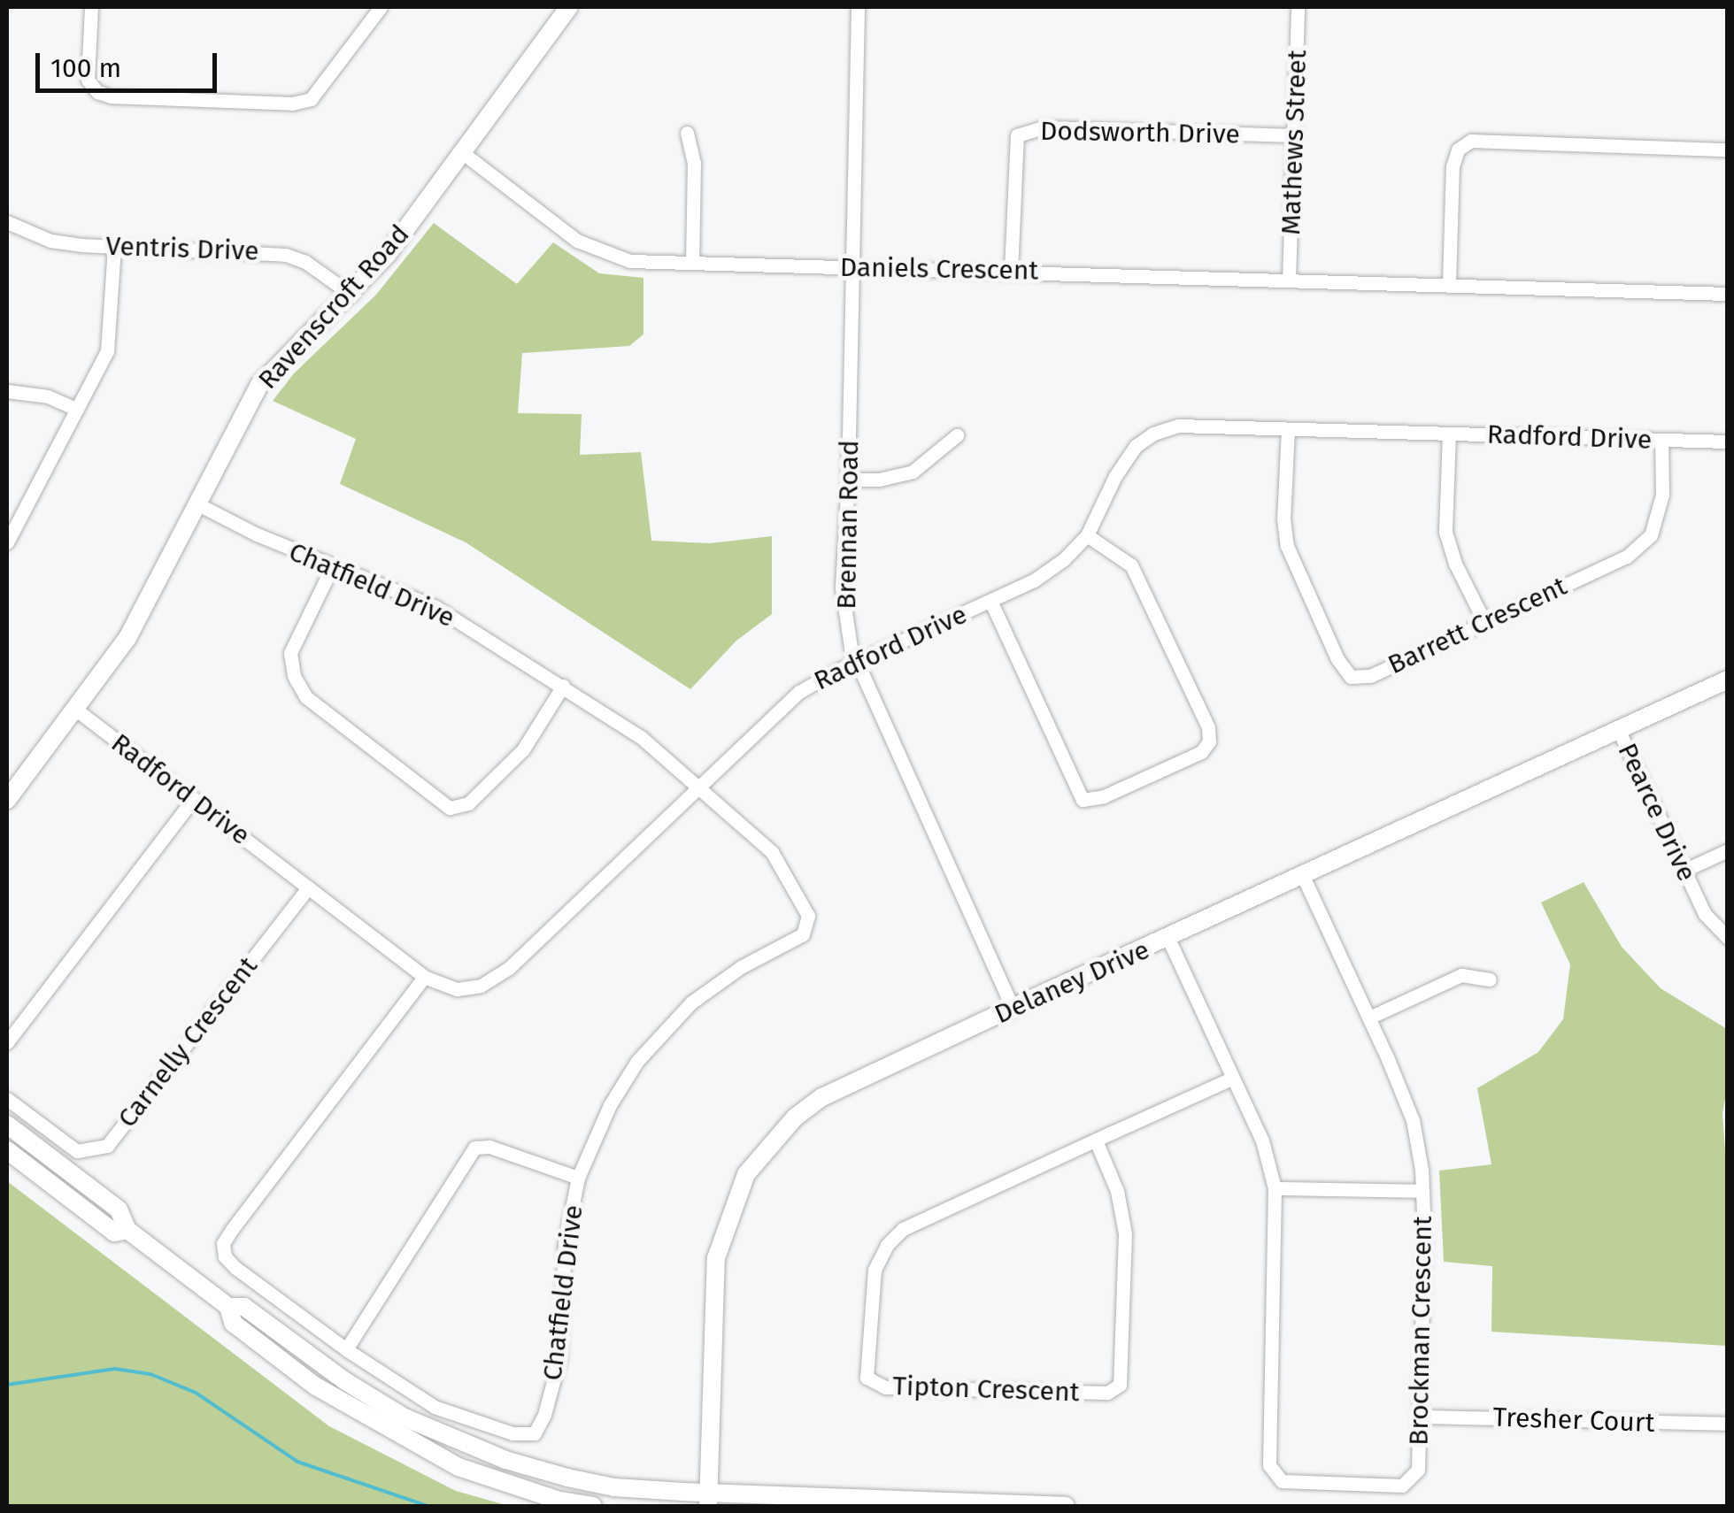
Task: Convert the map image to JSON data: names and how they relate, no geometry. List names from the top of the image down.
{
  "streets": {
    "street": [
      "Dodsworth Drive",
      "Mathews Street",
      "Ventris Drive",
      "Daniels Crescent",
      "Ravenscroft Road",
      "Radford Drive",
      "Brennan Road",
      "Chatfield Drive",
      "Barrett Crescent",
      "Pearce Drive",
      "Delaney Drive",
      "Carnelly Crescent",
      "Brockman Crescent",
      "Tipton Crescent",
      "Tresher Court"
    ]
  },
  "crossings": [
    ["Dodsworth Drive", "Mathews Street"],
    ["Dodsworth Drive", "Daniels Crescent"],
    ["Mathews Street", "Daniels Crescent"],
    ["Ventris Drive", "Ravenscroft Road"],
    ["Daniels Crescent", "Ravenscroft Road"],
    ["Daniels Crescent", "Brennan Road"],
    ["Ravenscroft Road", "Radford Drive"],
    ["Ravenscroft Road", "Chatfield Drive"],
    ["Radford Drive", "Brennan Road"],
    ["Radford Drive", "Chatfield Drive"],
    ["Radford Drive", "Barrett Crescent"],
    ["Radford Drive", "Carnelly Crescent"],
    ["Brennan Road", "Delaney Drive"],
    ["Pearce Drive", "Delaney Drive"],
    ["Delaney Drive", "Brockman Crescent"],
    ["Brockman Crescent", "Tipton Crescent"],
    ["Brockman Crescent", "Tresher Court"]
  ],
  "scale_bar": "100 m"
}
